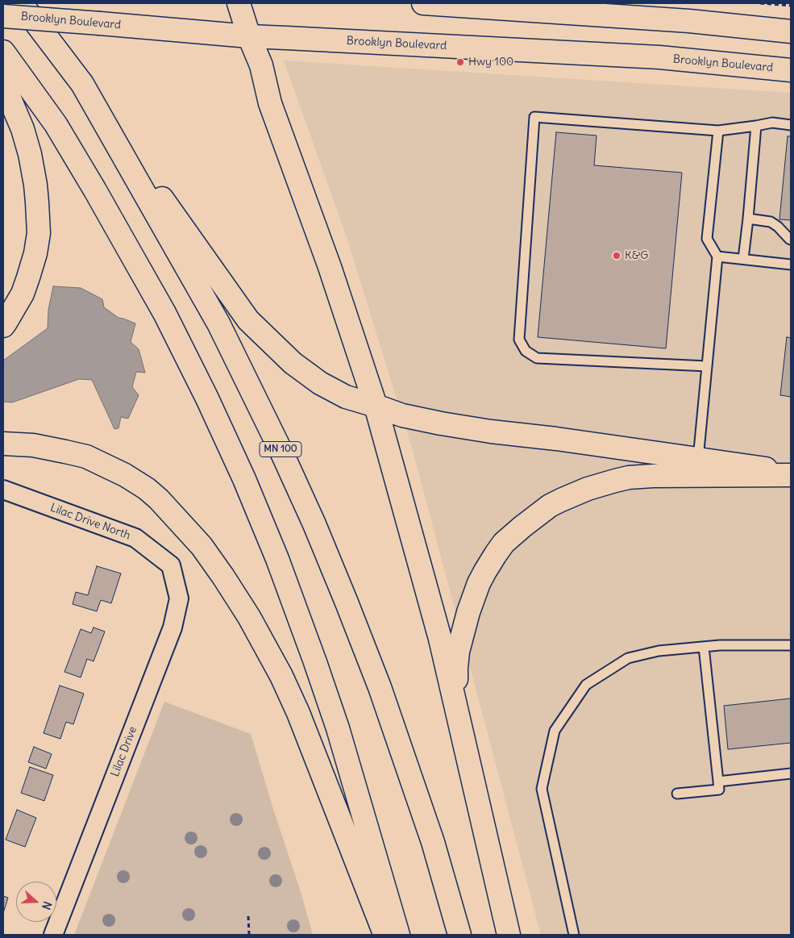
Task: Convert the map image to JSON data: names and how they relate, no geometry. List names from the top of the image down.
{
  "streets": {
    "main road": ["Brooklyn Boulevard", "MN 100"],
    "street": ["Lilac Drive North", "Lilac Drive"]
  },
  "crossings": [
    ["Lilac Drive North", "Lilac Drive"]
  ],
  "places": ["Hwy 100", "K&G"],
  "north": "right"
}
